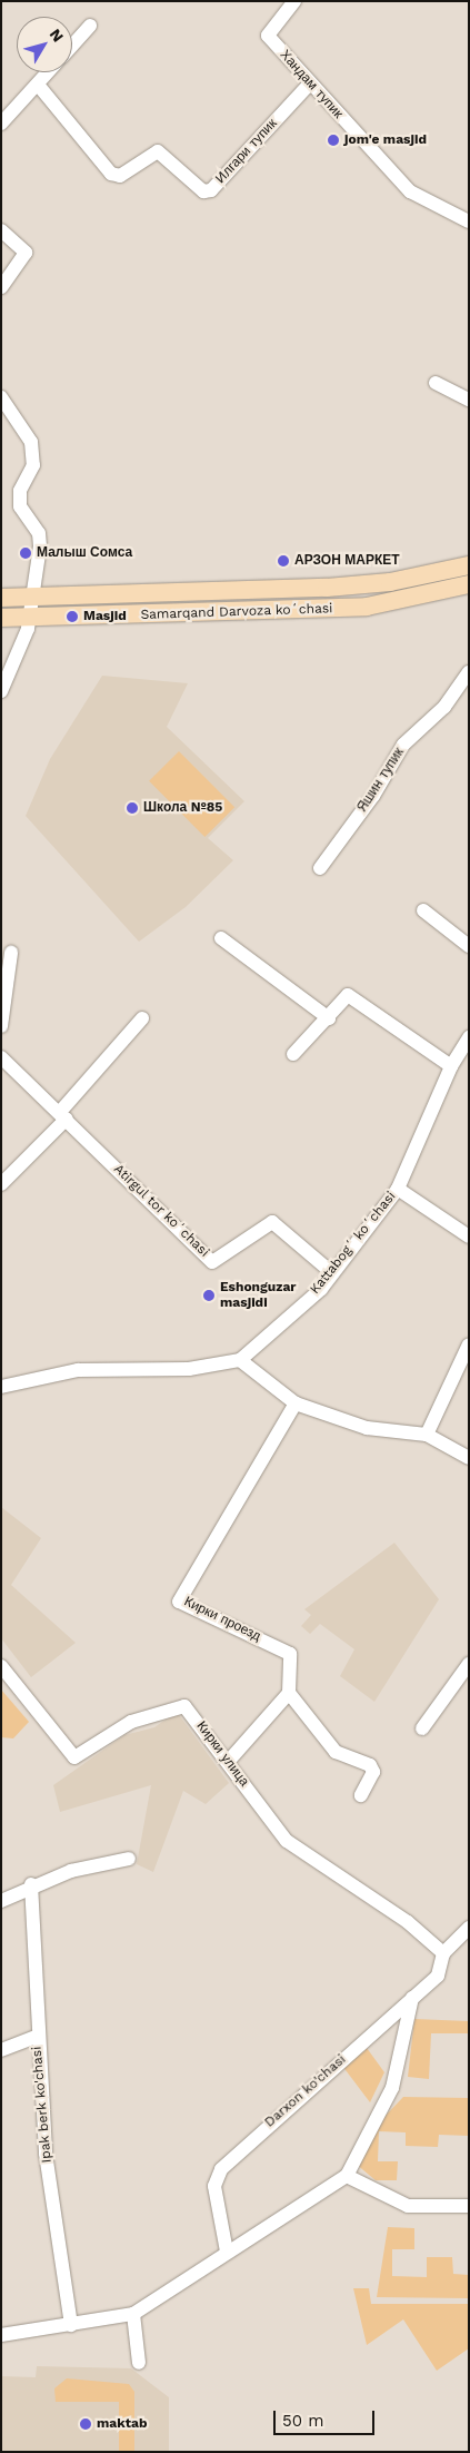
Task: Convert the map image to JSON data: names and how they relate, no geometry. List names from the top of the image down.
{
  "streets": {
    "main road": ["Samarqand Darvoza koʻchasi"],
    "street": [
      "Хандам тупик",
      "Илгари тупик",
      "Яшин тупик",
      "Atirgul tor koʻchasi",
      "Kattabogʻ koʻchasi",
      "Кирки проезд",
      "Кирки улица",
      "Darxon ko'chasi",
      "Ipak berk ko'chasi"
    ]
  },
  "crossings": [
    ["Хандам тупик", "Илгари тупик"],
    ["Atirgul tor koʻchasi", "Kattabogʻ koʻchasi"],
    ["Кирки улица", "Darxon ko'chasi"]
  ],
  "places": [
    "jom'e masjid",
    "Малыш Сомса",
    "АРЗОН МАРКЕТ",
    "Masjid",
    "Школа №85",
    "Eshonguzar masjidi",
    "maktab"
  ],
  "scale_bar": "50 m",
  "north": "top right"
}
